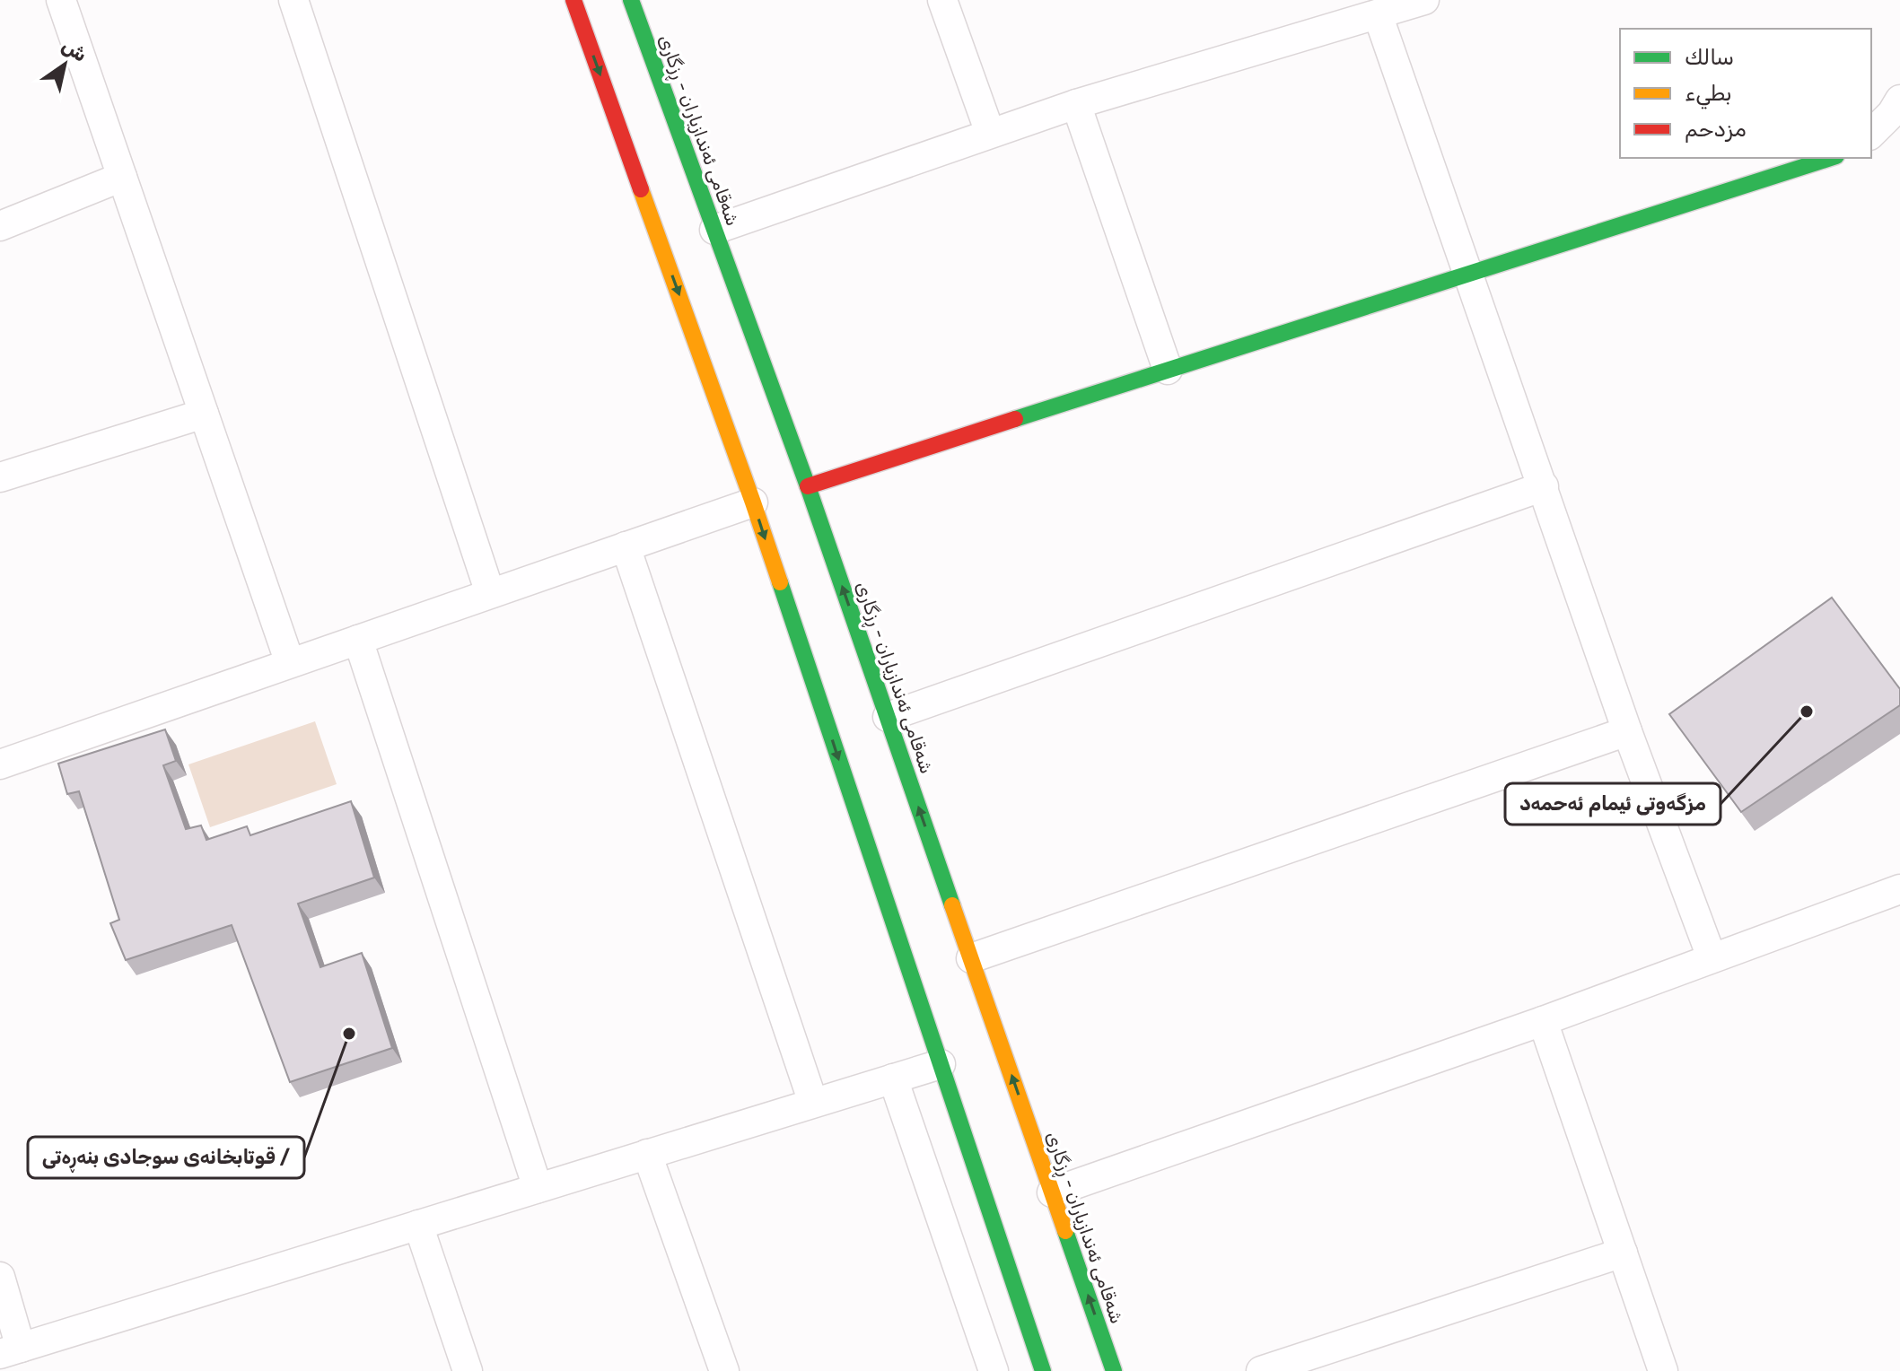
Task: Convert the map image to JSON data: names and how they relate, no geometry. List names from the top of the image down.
{
  "streets": {
    "street": ["شەقامی ئەندازیاران - ڕزگاری"]
  },
  "places": ["مزگەوتی ئیمام ئەحمەد", "قوتابخانەی سوجادی بنەڕەتی /"],
  "legend": ["سالك", "بطيء", "مزدحم"],
  "north": "top right"
}
